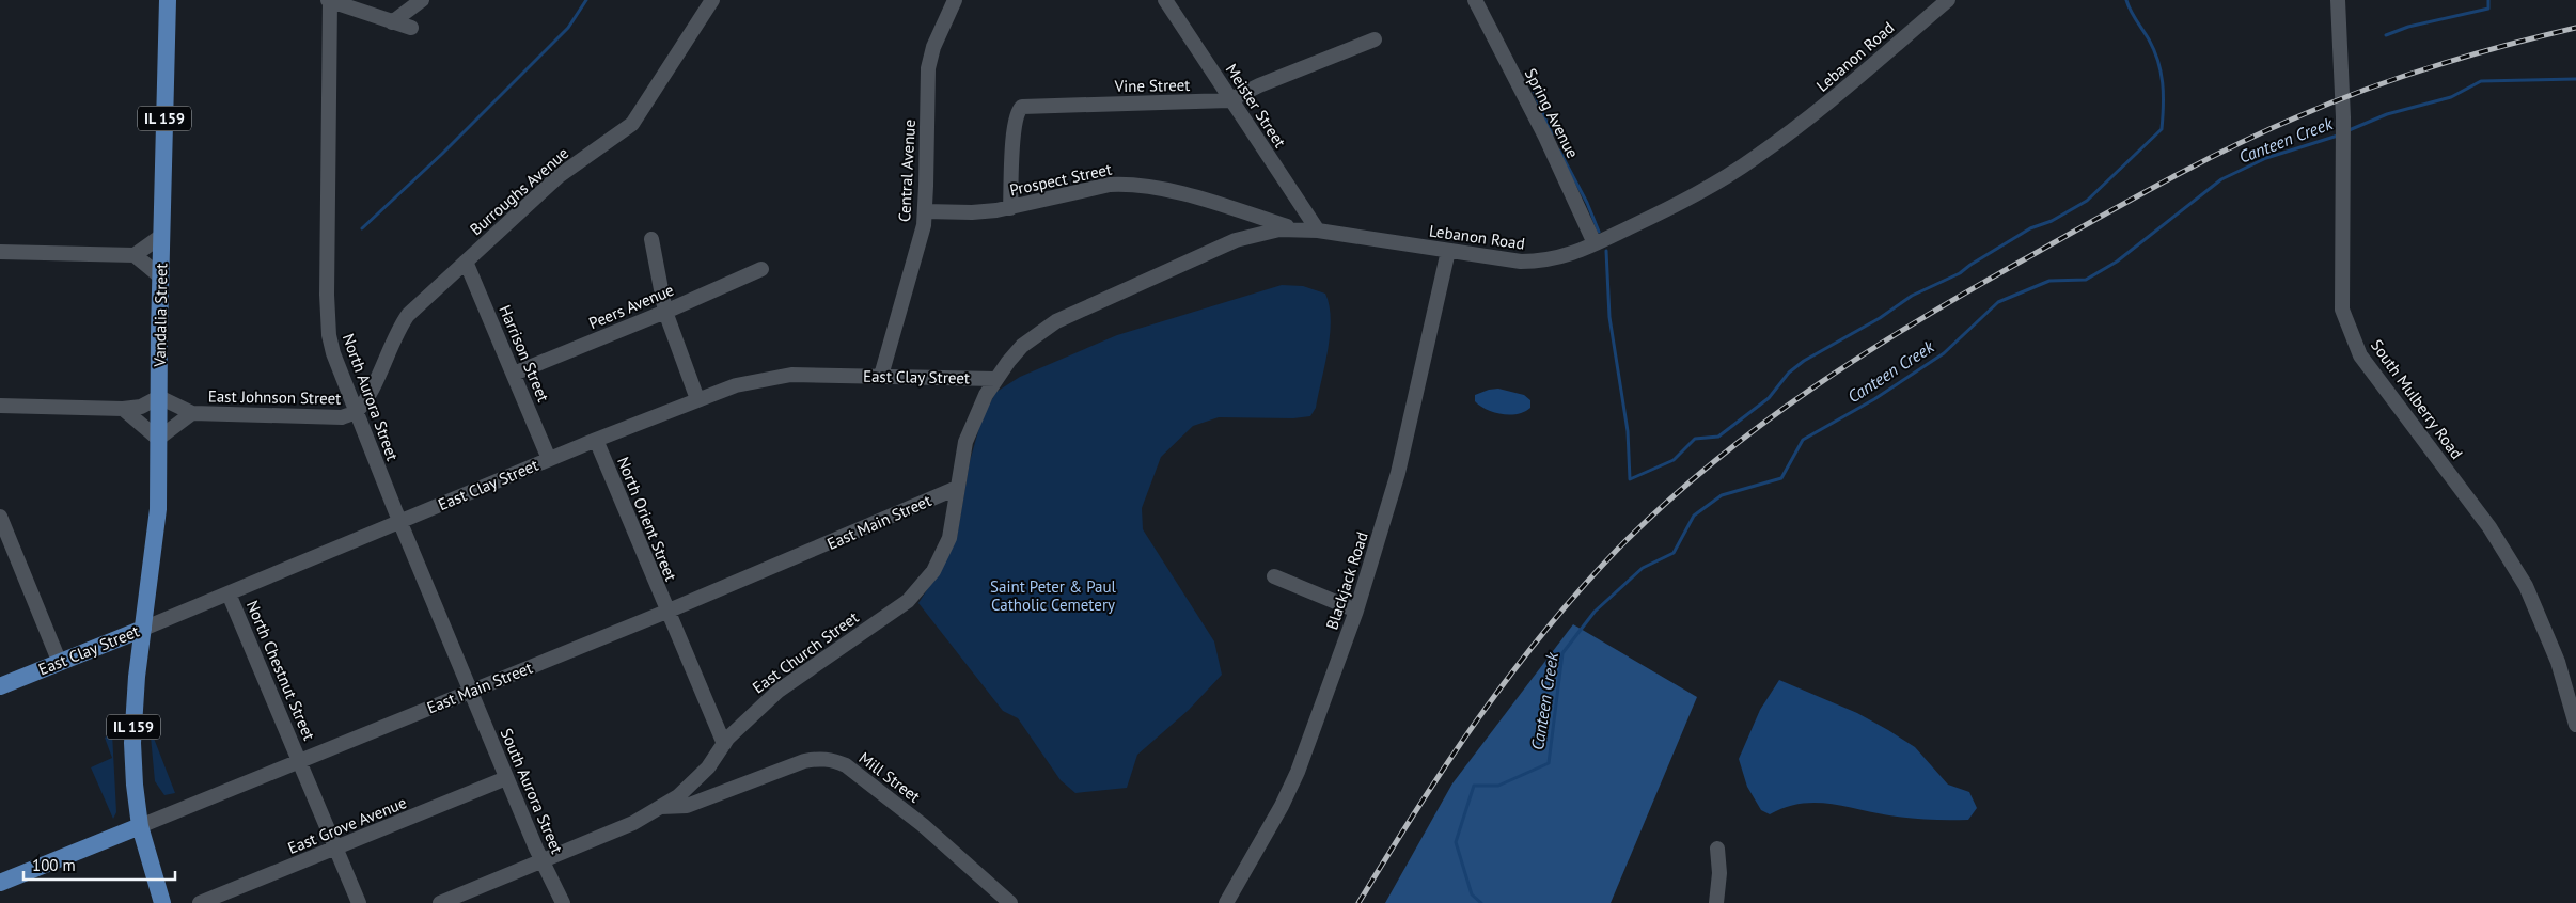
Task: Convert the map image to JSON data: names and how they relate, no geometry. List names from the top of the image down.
{
  "streets": {
    "main road": [
      "IL 159",
      "Vandalia Street",
      "East Clay Street",
      "East Main Street"
    ],
    "street": [
      "Lebanon Road",
      "Vine Street",
      "Meister Street",
      "Spring Avenue",
      "Central Avenue",
      "Prospect Street",
      "Burroughs Avenue",
      "Peers Avenue",
      "Harrison Street",
      "East Johnson Street",
      "North Aurora Street",
      "South Mulberry Road",
      "North Orient Street",
      "Blackjack Road",
      "East Church Street",
      "North Chestnut Street",
      "Mill Street",
      "South Aurora Street",
      "East Grove Avenue"
    ]
  },
  "crossings": [
    ["Lebanon Road", "Meister Street"],
    ["Lebanon Road", "Spring Avenue"],
    ["Lebanon Road", "Prospect Street"],
    ["Lebanon Road", "East Clay Street"],
    ["Lebanon Road", "Blackjack Road"],
    ["Lebanon Road", "East Church Street"],
    ["Vine Street", "Meister Street"],
    ["Vine Street", "Prospect Street"],
    ["IL 159", "Vandalia Street"],
    ["IL 159", "East Clay Street"],
    ["IL 159", "East Main Street"],
    ["Central Avenue", "Prospect Street"],
    ["Central Avenue", "East Clay Street"],
    ["Burroughs Avenue", "Harrison Street"],
    ["Burroughs Avenue", "East Johnson Street"],
    ["Burroughs Avenue", "North Aurora Street"],
    ["Peers Avenue", "Harrison Street"],
    ["Vandalia Street", "East Clay Street"],
    ["Harrison Street", "East Clay Street"],
    ["East Clay Street", "North Aurora Street"],
    ["East Clay Street", "North Orient Street"],
    ["East Clay Street", "East Church Street"],
    ["East Clay Street", "North Chestnut Street"],
    ["East Johnson Street", "North Aurora Street"],
    ["North Aurora Street", "East Main Street"],
    ["North Aurora Street", "South Aurora Street"],
    ["North Orient Street", "East Main Street"],
    ["North Orient Street", "East Church Street"],
    ["East Main Street", "East Church Street"],
    ["East Main Street", "North Chestnut Street"],
    ["East Main Street", "South Aurora Street"],
    ["East Church Street", "Mill Street"],
    ["East Church Street", "South Aurora Street"],
    ["North Chestnut Street", "East Grove Avenue"],
    ["South Aurora Street", "East Grove Avenue"]
  ],
  "water": ["Canteen Creek"],
  "parks": ["Saint Peter & Paul Catholic Cemetery"],
  "scale_bar": "100 m"
}
